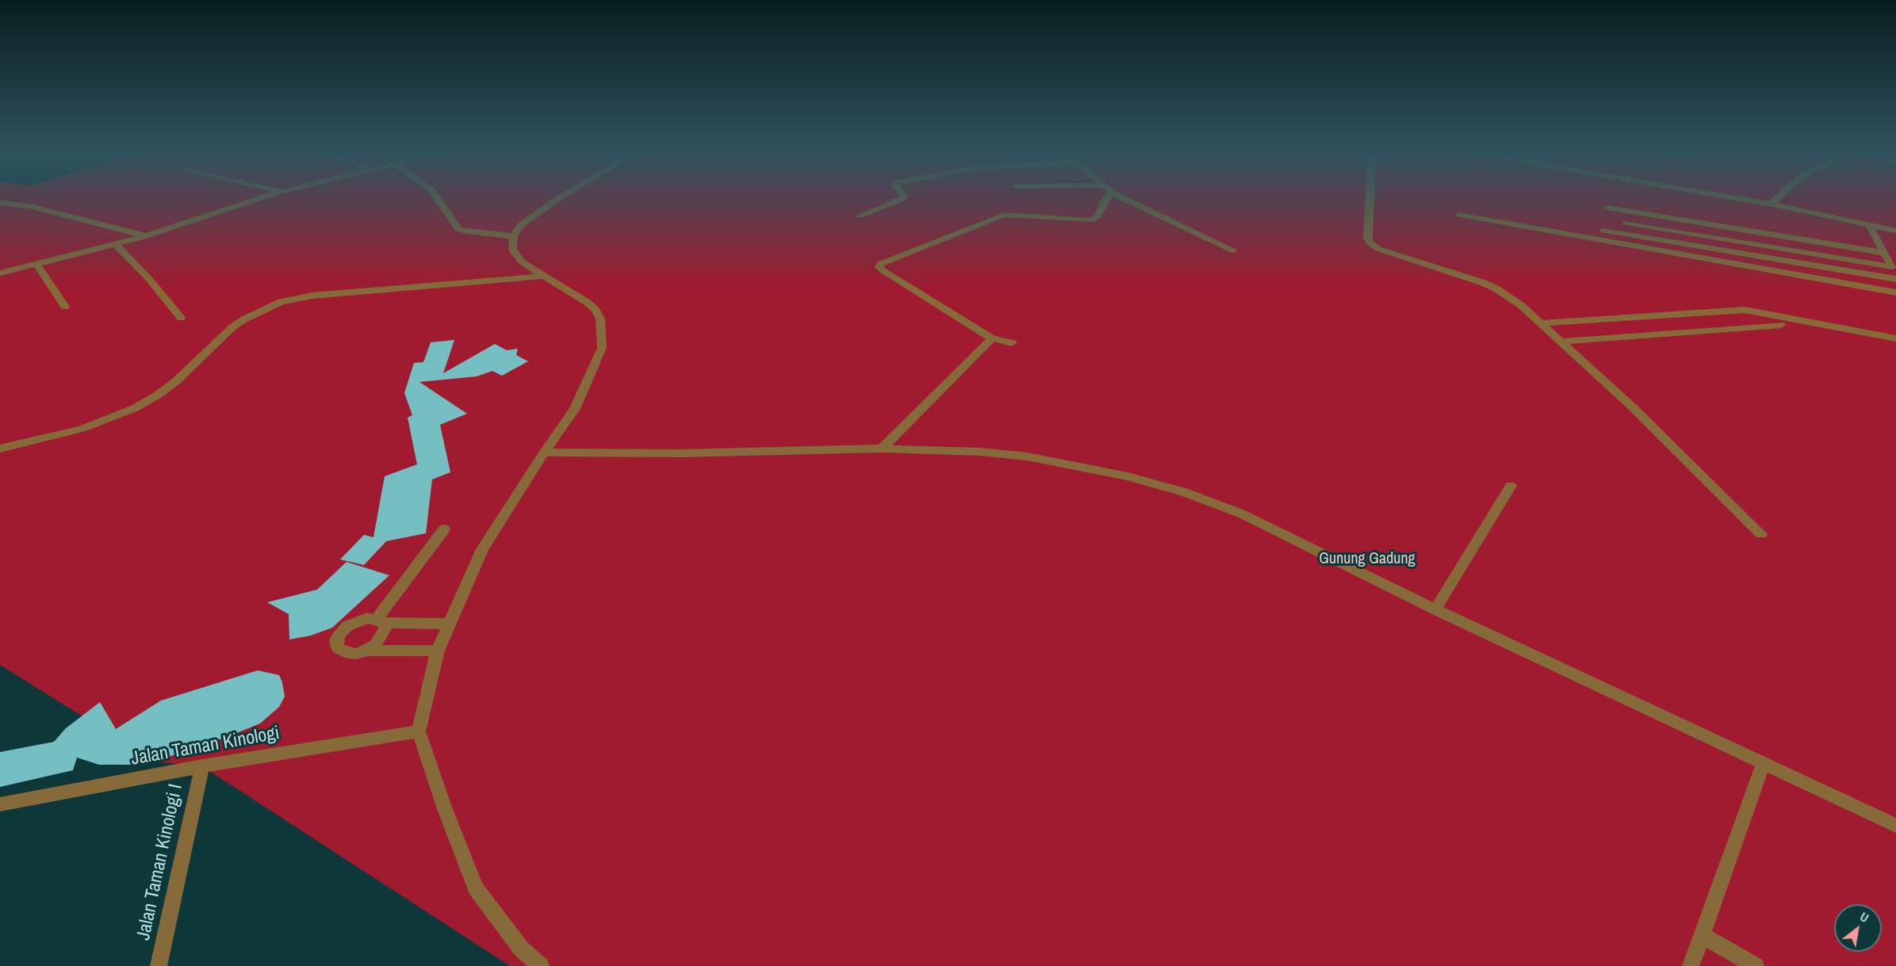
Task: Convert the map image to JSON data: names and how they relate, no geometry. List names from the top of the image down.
{
  "streets": {
    "street": ["Jalan Taman Kinologi", "Jalan Taman Kinologi I"]
  },
  "crossings": [
    ["Jalan Taman Kinologi", "Jalan Taman Kinologi I"]
  ],
  "parks": ["Gunung Gadung"],
  "north": "top right"
}
